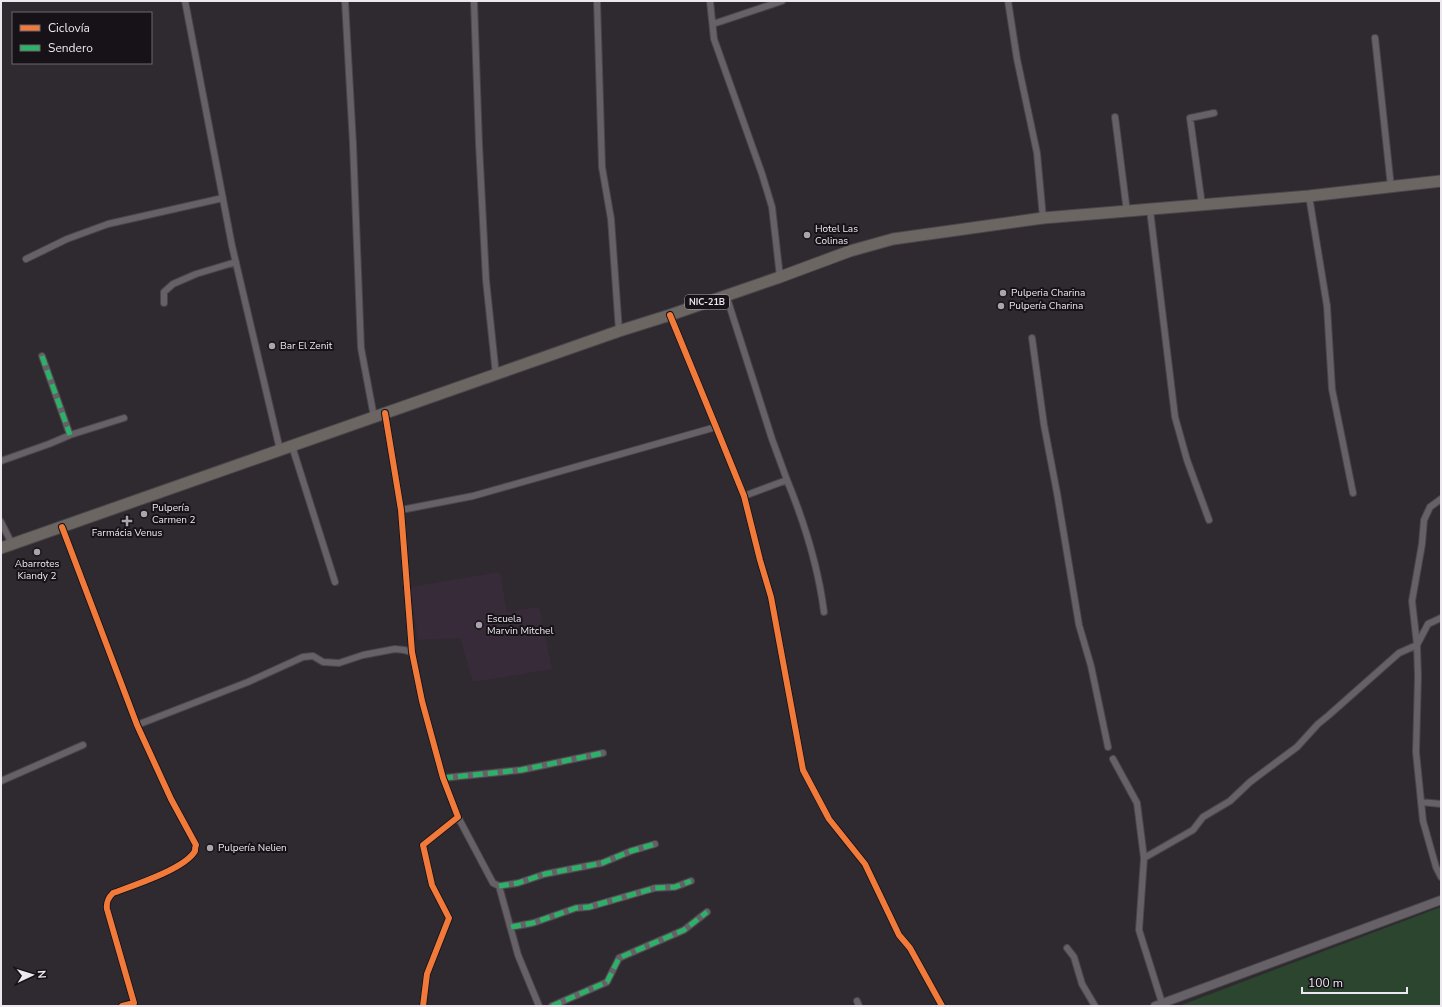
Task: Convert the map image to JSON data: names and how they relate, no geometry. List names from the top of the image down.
{
  "streets": {
    "highway": ["NIC-21B"]
  },
  "places": {
    "other": [
      "Hotel Las Colinas",
      "Pulperia Charina",
      "Pulpería Charina",
      "Bar El Zenit",
      "Pulpería Carmen 2",
      "Abarrotes Kiandy 2",
      "Escuela Marvin Mitchel",
      "Pulpería Nelien"
    ],
    "health": ["Farmácia Venus"]
  },
  "legend": ["Ciclovía", "Sendero"],
  "scale_bar": "100 m",
  "north": "right"
}
